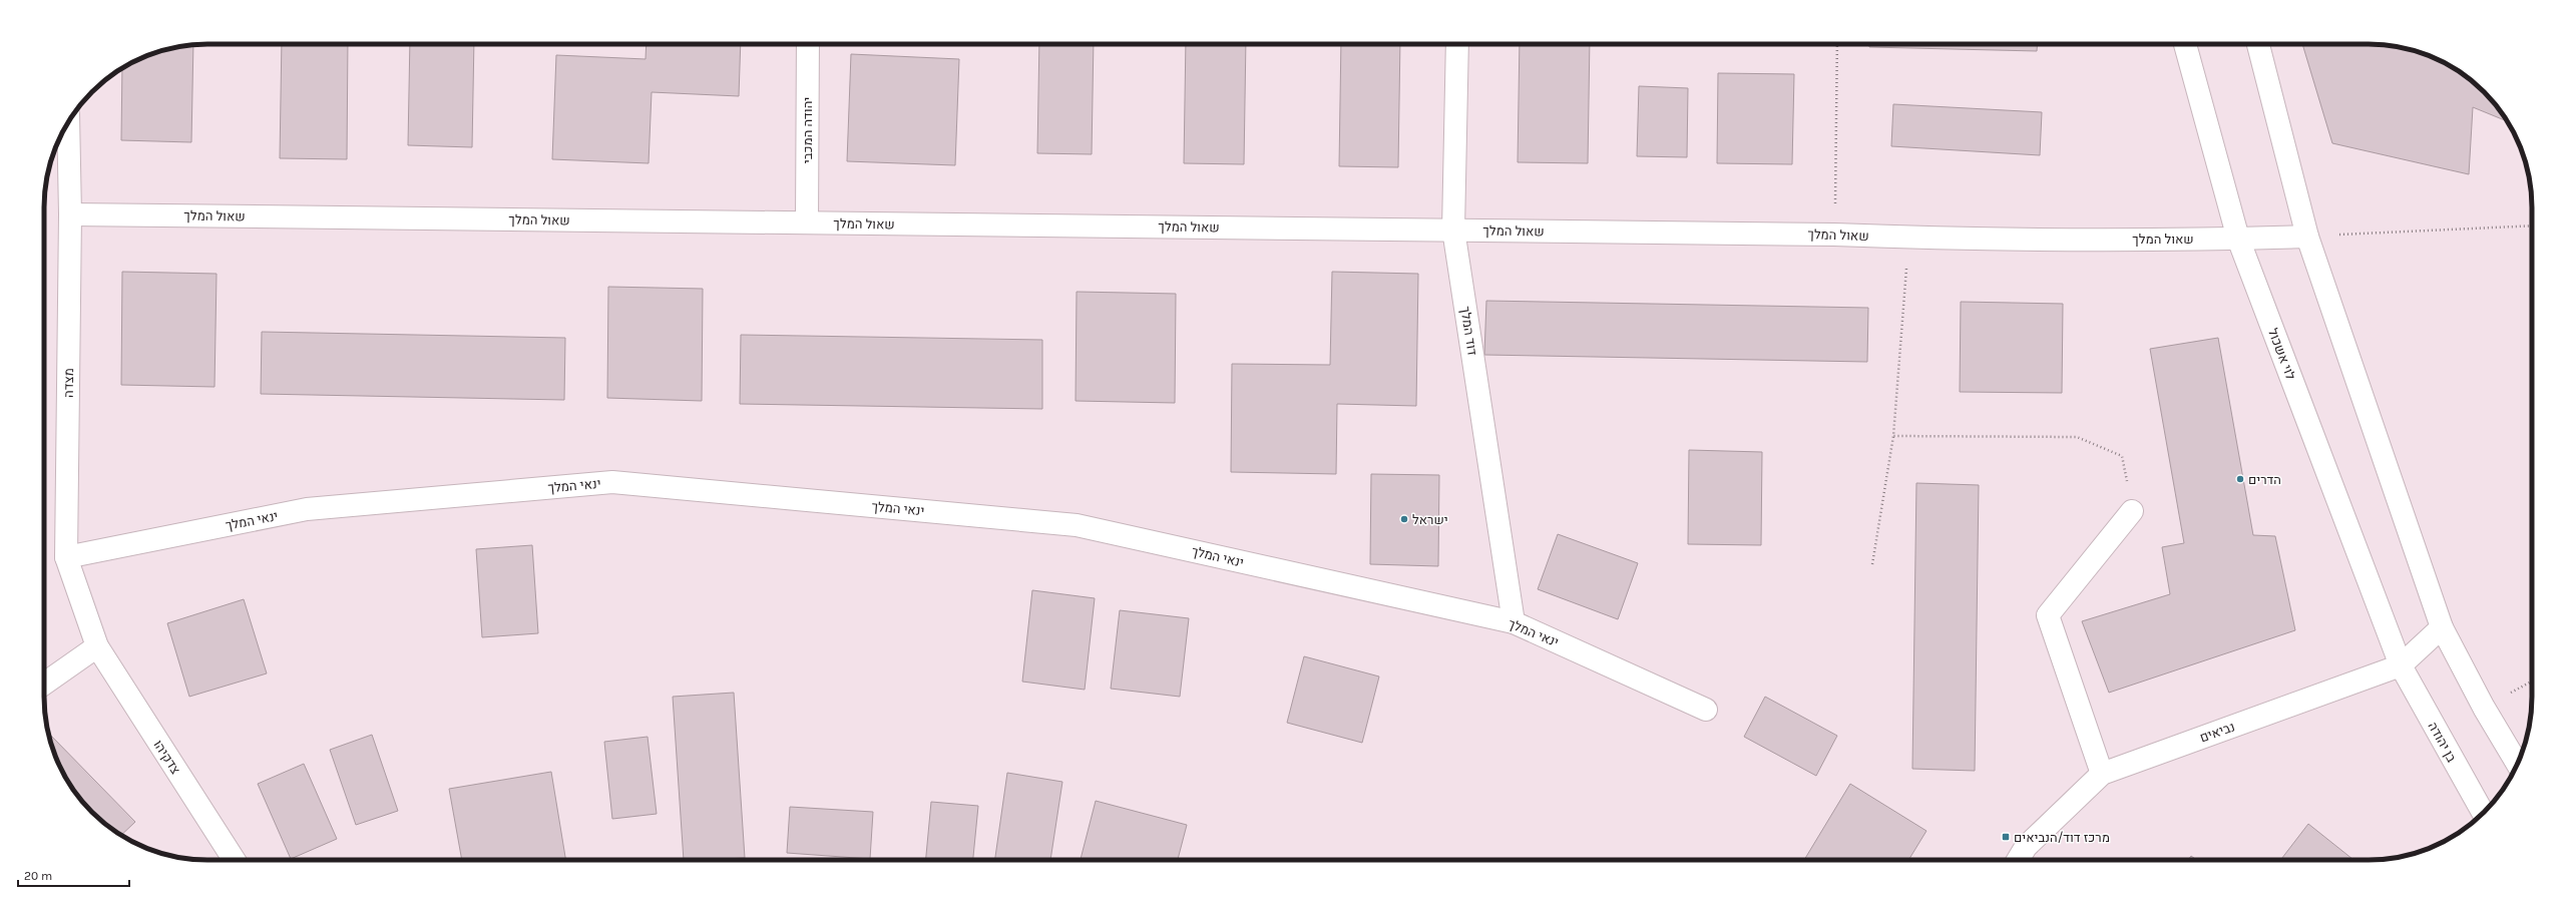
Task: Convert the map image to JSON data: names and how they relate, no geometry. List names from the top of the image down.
{
  "streets": {
    "street": [
      "יהודה המכבי",
      "שאול המלך",
      "דוד המלך",
      "לוי אשכול",
      "מצדה",
      "ינאי המלך",
      "נביאים",
      "בן יהודה",
      "צדקיהו"
    ]
  },
  "crossings": [
    ["יהודה המכבי", "שאול המלך"],
    ["שאול המלך", "דוד המלך"],
    ["שאול המלך", "לוי אשכול"],
    ["שאול המלך", "מצדה"],
    ["דוד המלך", "ינאי המלך"],
    ["לוי אשכול", "נביאים"],
    ["לוי אשכול", "בן יהודה"],
    ["מצדה", "ינאי המלך"],
    ["מצדה", "צדקיהו"],
    ["נביאים", "בן יהודה"]
  ],
  "places": {
    "other": ["הדרים", "ישראל"],
    "transit": ["מרכז דוד/הנביאים"]
  },
  "scale_bar": "20 m"
}
